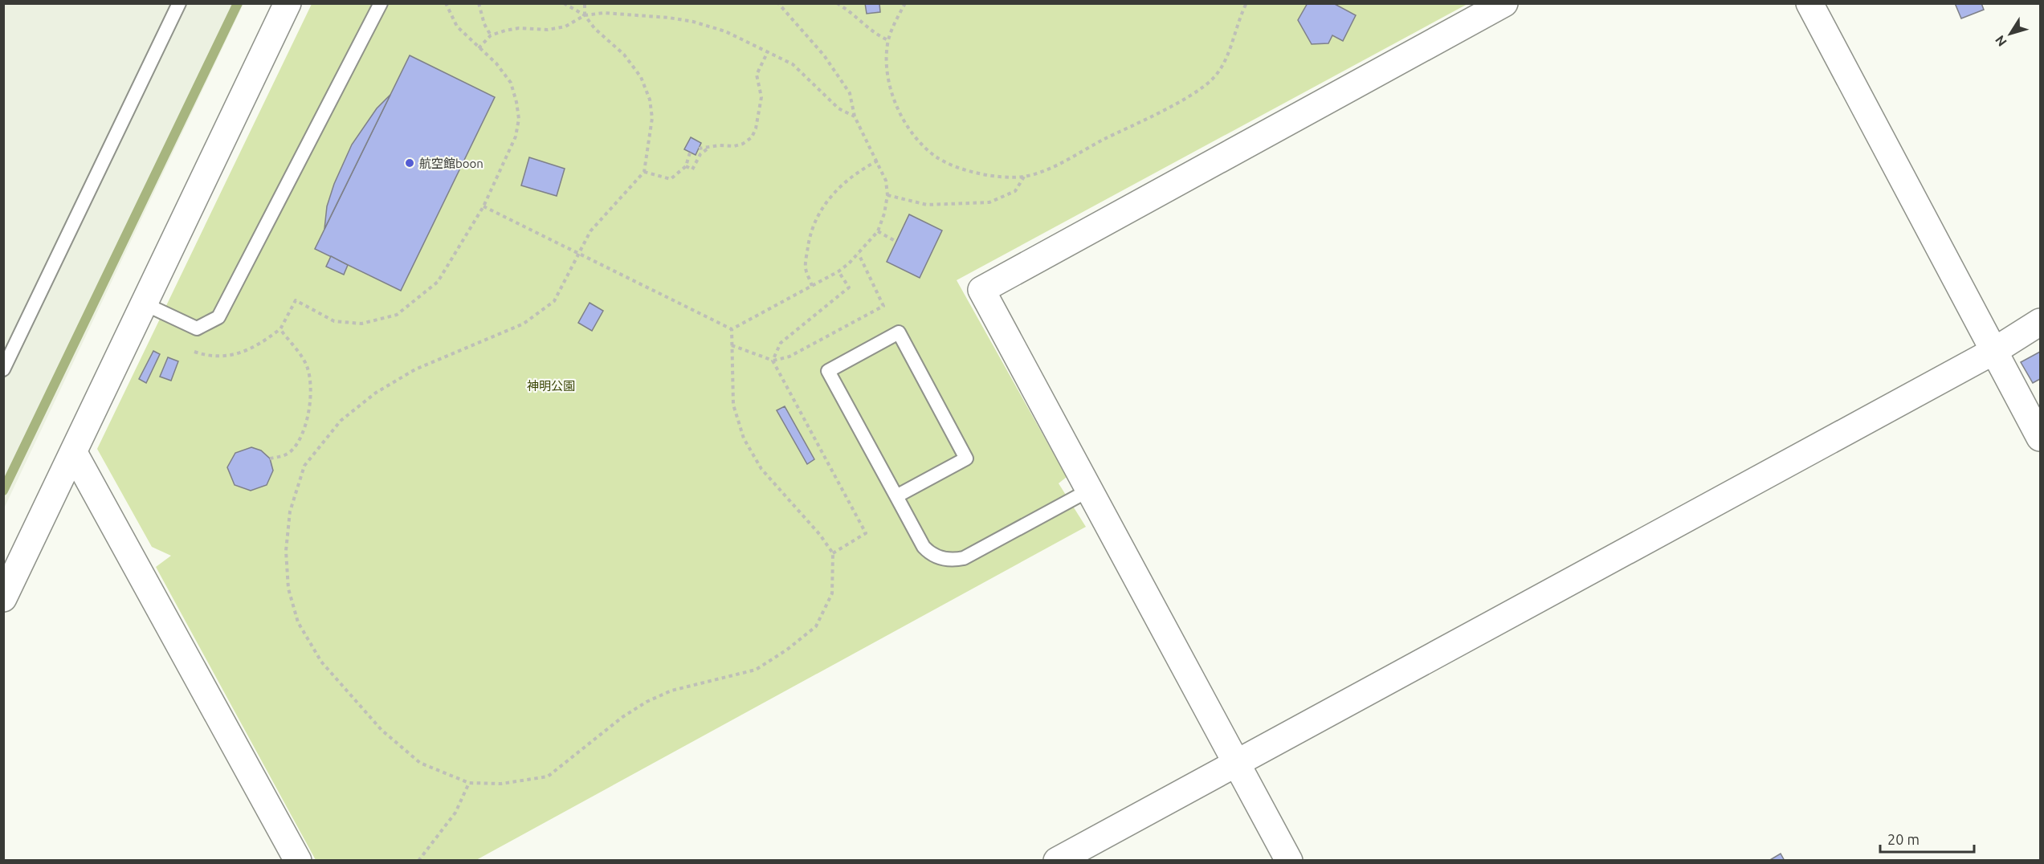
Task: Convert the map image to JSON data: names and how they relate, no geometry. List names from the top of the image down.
{
  "parks": ["神明公園"],
  "places": ["航空館boon"],
  "scale_bar": "20 m",
  "north": "bottom left"
}
